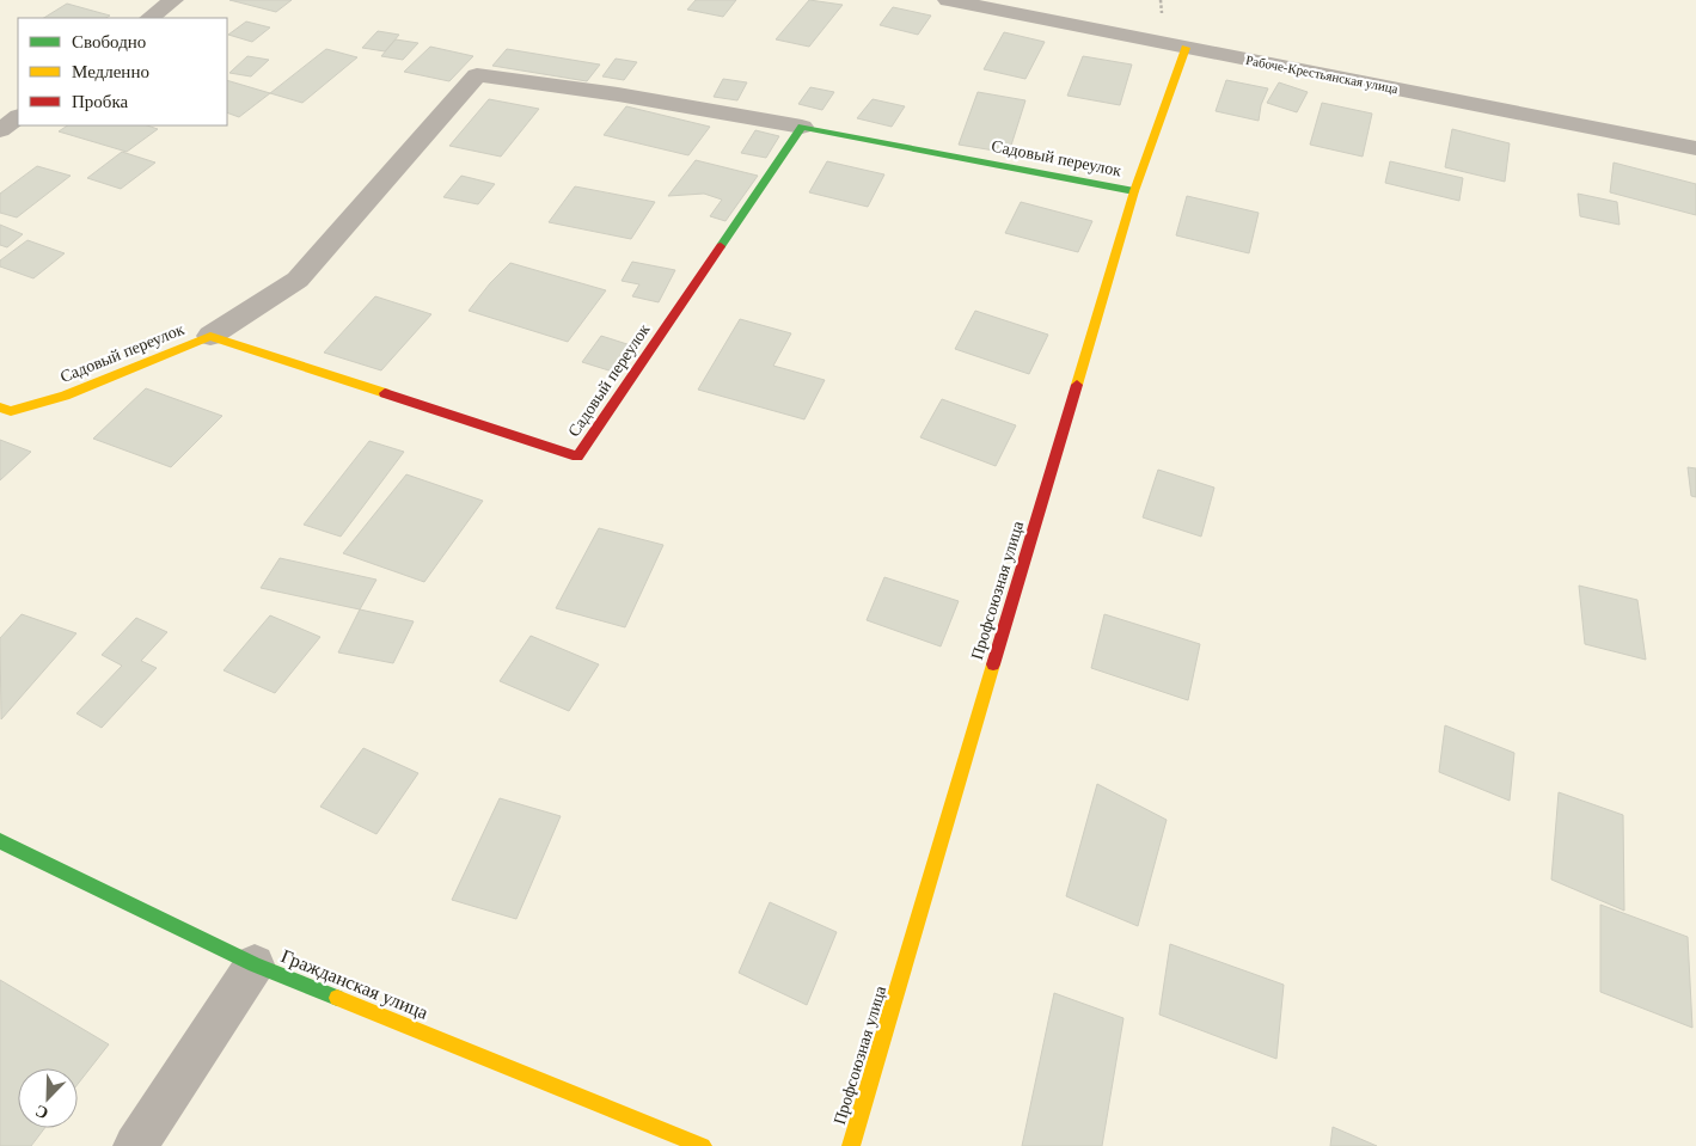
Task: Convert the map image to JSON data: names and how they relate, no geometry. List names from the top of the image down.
{
  "streets": {
    "street": [
      "Рабоче-Крестьянская улица",
      "Садовый переулок",
      "Профсоюзная улица",
      "Гражданская улица"
    ]
  },
  "crossings": [
    ["Рабоче-Крестьянская улица", "Профсоюзная улица"],
    ["Садовый переулок", "Профсоюзная улица"]
  ],
  "legend": ["Свободно", "Медленно", "Пробка"],
  "north": "bottom left"
}
